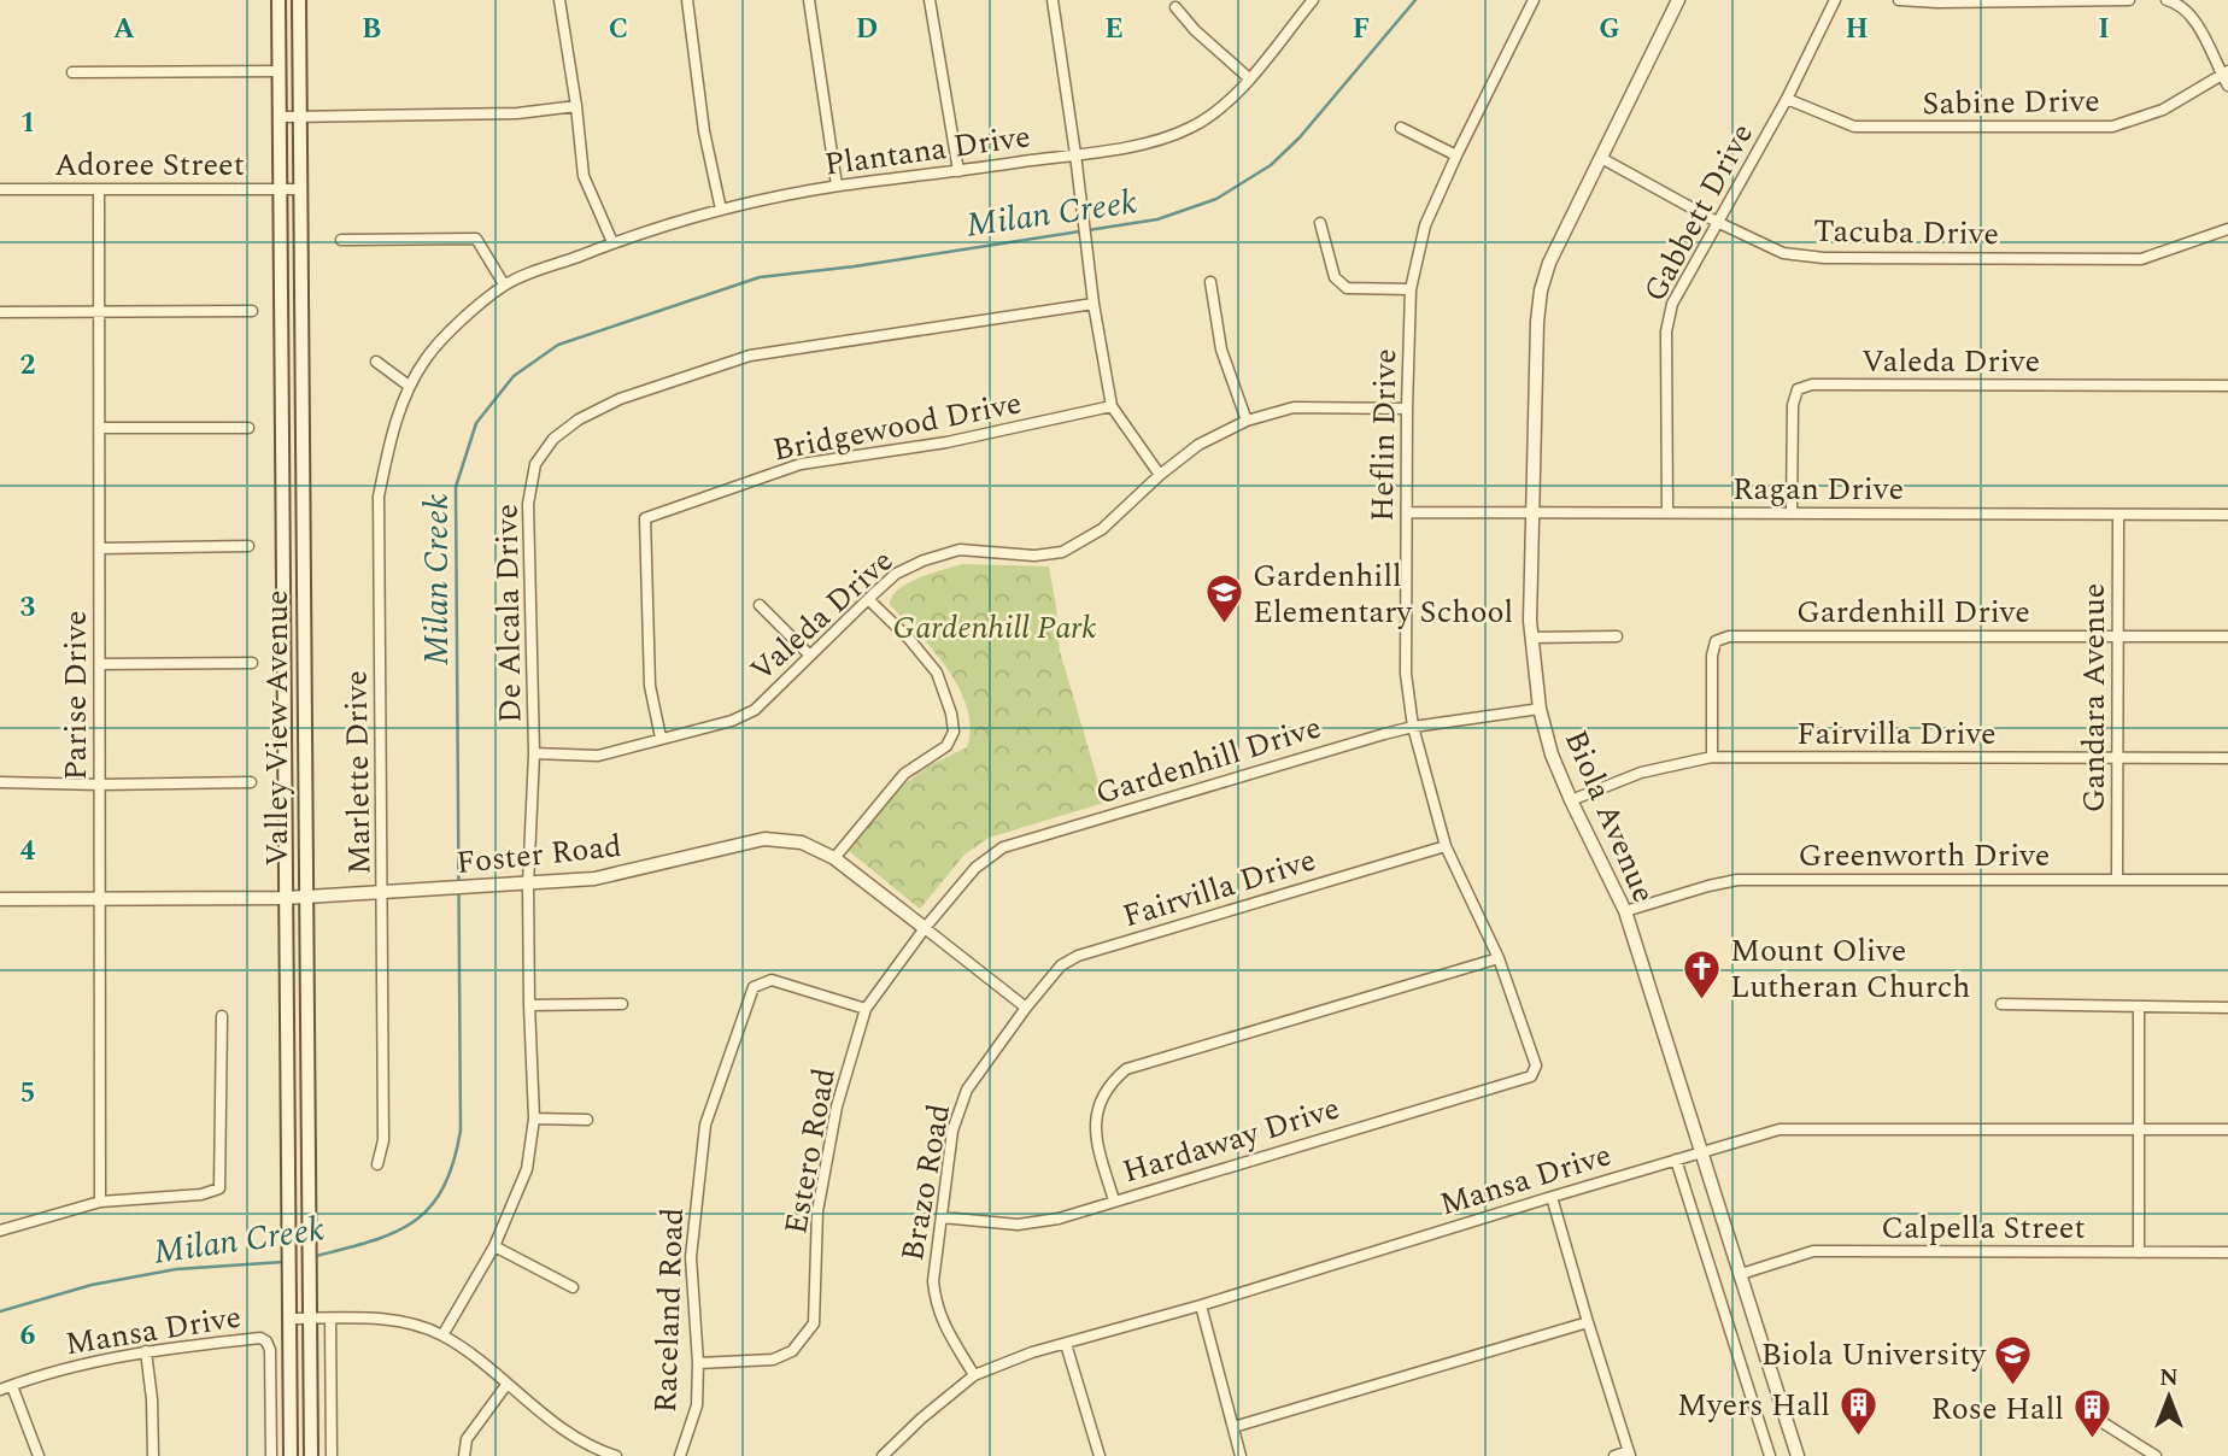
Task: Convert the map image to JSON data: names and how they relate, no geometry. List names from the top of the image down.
{
  "streets": {
    "main road": ["Valley View Avenue"],
    "street": [
      "Sabine Drive",
      "Plantana Drive",
      "Adoree Street",
      "Gabbett Drive",
      "Tacuba Drive",
      "Valeda Drive",
      "Bridgewood Drive",
      "Heflin Drive",
      "Ragan Drive",
      "Gardenhill Drive",
      "De Alcala Drive",
      "Parise Drive",
      "Gandara Avenue",
      "Fairvilla Drive",
      "Marlette Drive",
      "Biola Avenue",
      "Foster Road",
      "Greenworth Drive",
      "Hardaway Drive",
      "Estero Road",
      "Mansa Drive",
      "Brazo Road",
      "Calpella Street",
      "Raceland Road"
    ]
  },
  "crossings": [
    ["Sabine Drive", "Gabbett Drive"],
    ["Plantana Drive", "Marlette Drive"],
    ["Adoree Street", "Parise Drive"],
    ["Adoree Street", "Valley View Avenue"],
    ["Gabbett Drive", "Tacuba Drive"],
    ["Gabbett Drive", "Ragan Drive"],
    ["Tacuba Drive", "Biola Avenue"],
    ["Valeda Drive", "Bridgewood Drive"],
    ["Valeda Drive", "Heflin Drive"],
    ["Valeda Drive", "Ragan Drive"],
    ["Valeda Drive", "De Alcala Drive"],
    ["Heflin Drive", "Ragan Drive"],
    ["Heflin Drive", "Gardenhill Drive"],
    ["Heflin Drive", "Fairvilla Drive"],
    ["Heflin Drive", "Hardaway Drive"],
    ["Ragan Drive", "Gandara Avenue"],
    ["Ragan Drive", "Biola Avenue"],
    ["Gardenhill Drive", "Gandara Avenue"],
    ["Gardenhill Drive", "Fairvilla Drive"],
    ["Gardenhill Drive", "Biola Avenue"],
    ["Gardenhill Drive", "Foster Road"],
    ["Gardenhill Drive", "Estero Road"],
    ["De Alcala Drive", "Foster Road"],
    ["Parise Drive", "Foster Road"],
    ["Gandara Avenue", "Fairvilla Drive"],
    ["Gandara Avenue", "Greenworth Drive"],
    ["Valley View Avenue", "Foster Road"],
    ["Fairvilla Drive", "Biola Avenue"],
    ["Fairvilla Drive", "Foster Road"],
    ["Fairvilla Drive", "Brazo Road"],
    ["Marlette Drive", "Foster Road"],
    ["Biola Avenue", "Greenworth Drive"],
    ["Biola Avenue", "Mansa Drive"],
    ["Biola Avenue", "Calpella Street"],
    ["Foster Road", "Estero Road"],
    ["Foster Road", "Brazo Road"],
    ["Hardaway Drive", "Brazo Road"],
    ["Estero Road", "Raceland Road"],
    ["Mansa Drive", "Brazo Road"]
  ],
  "water": ["Milan Creek"],
  "parks": ["Gardenhill Park"],
  "places": {
    "school or university": ["Gardenhill Elementary School", "Biola University"],
    "church": ["Mount Olive Lutheran Church"],
    "building": ["Myers Hall", "Rose Hall"]
  },
  "north": "top",
  "grid": {
    "columns": [
      "A",
      "B",
      "C",
      "D",
      "E",
      "F",
      "G",
      "H",
      "I"
    ],
    "rows": [
      "1",
      "2",
      "3",
      "4",
      "5",
      "6"
    ]
  }
}
